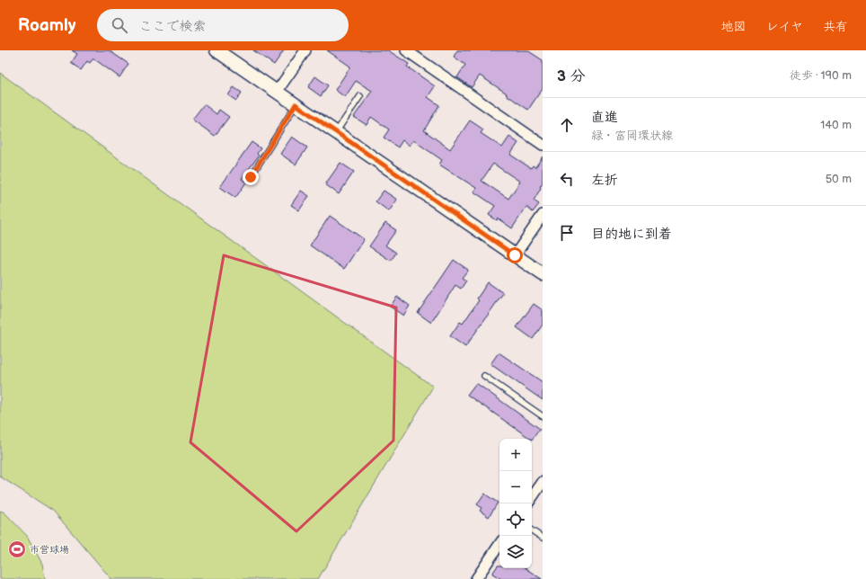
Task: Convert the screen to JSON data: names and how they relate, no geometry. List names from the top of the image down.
{
  "places": {
    "sports": ["市営球場"]
  },
  "page": {
    "header": "Roamly",
    "search": "ここで検索",
    "nav": ["地図", "レイヤ", "共有"],
    "heading": ["3 分", "徒歩 · 190 m"],
    "list": [
      ["直進", "緑・富岡環状線", "140 m"],
      ["左折", "50 m"],
      "目的地に到着"
    ],
    "map_buttons": ["+", "−"]
  }
}
